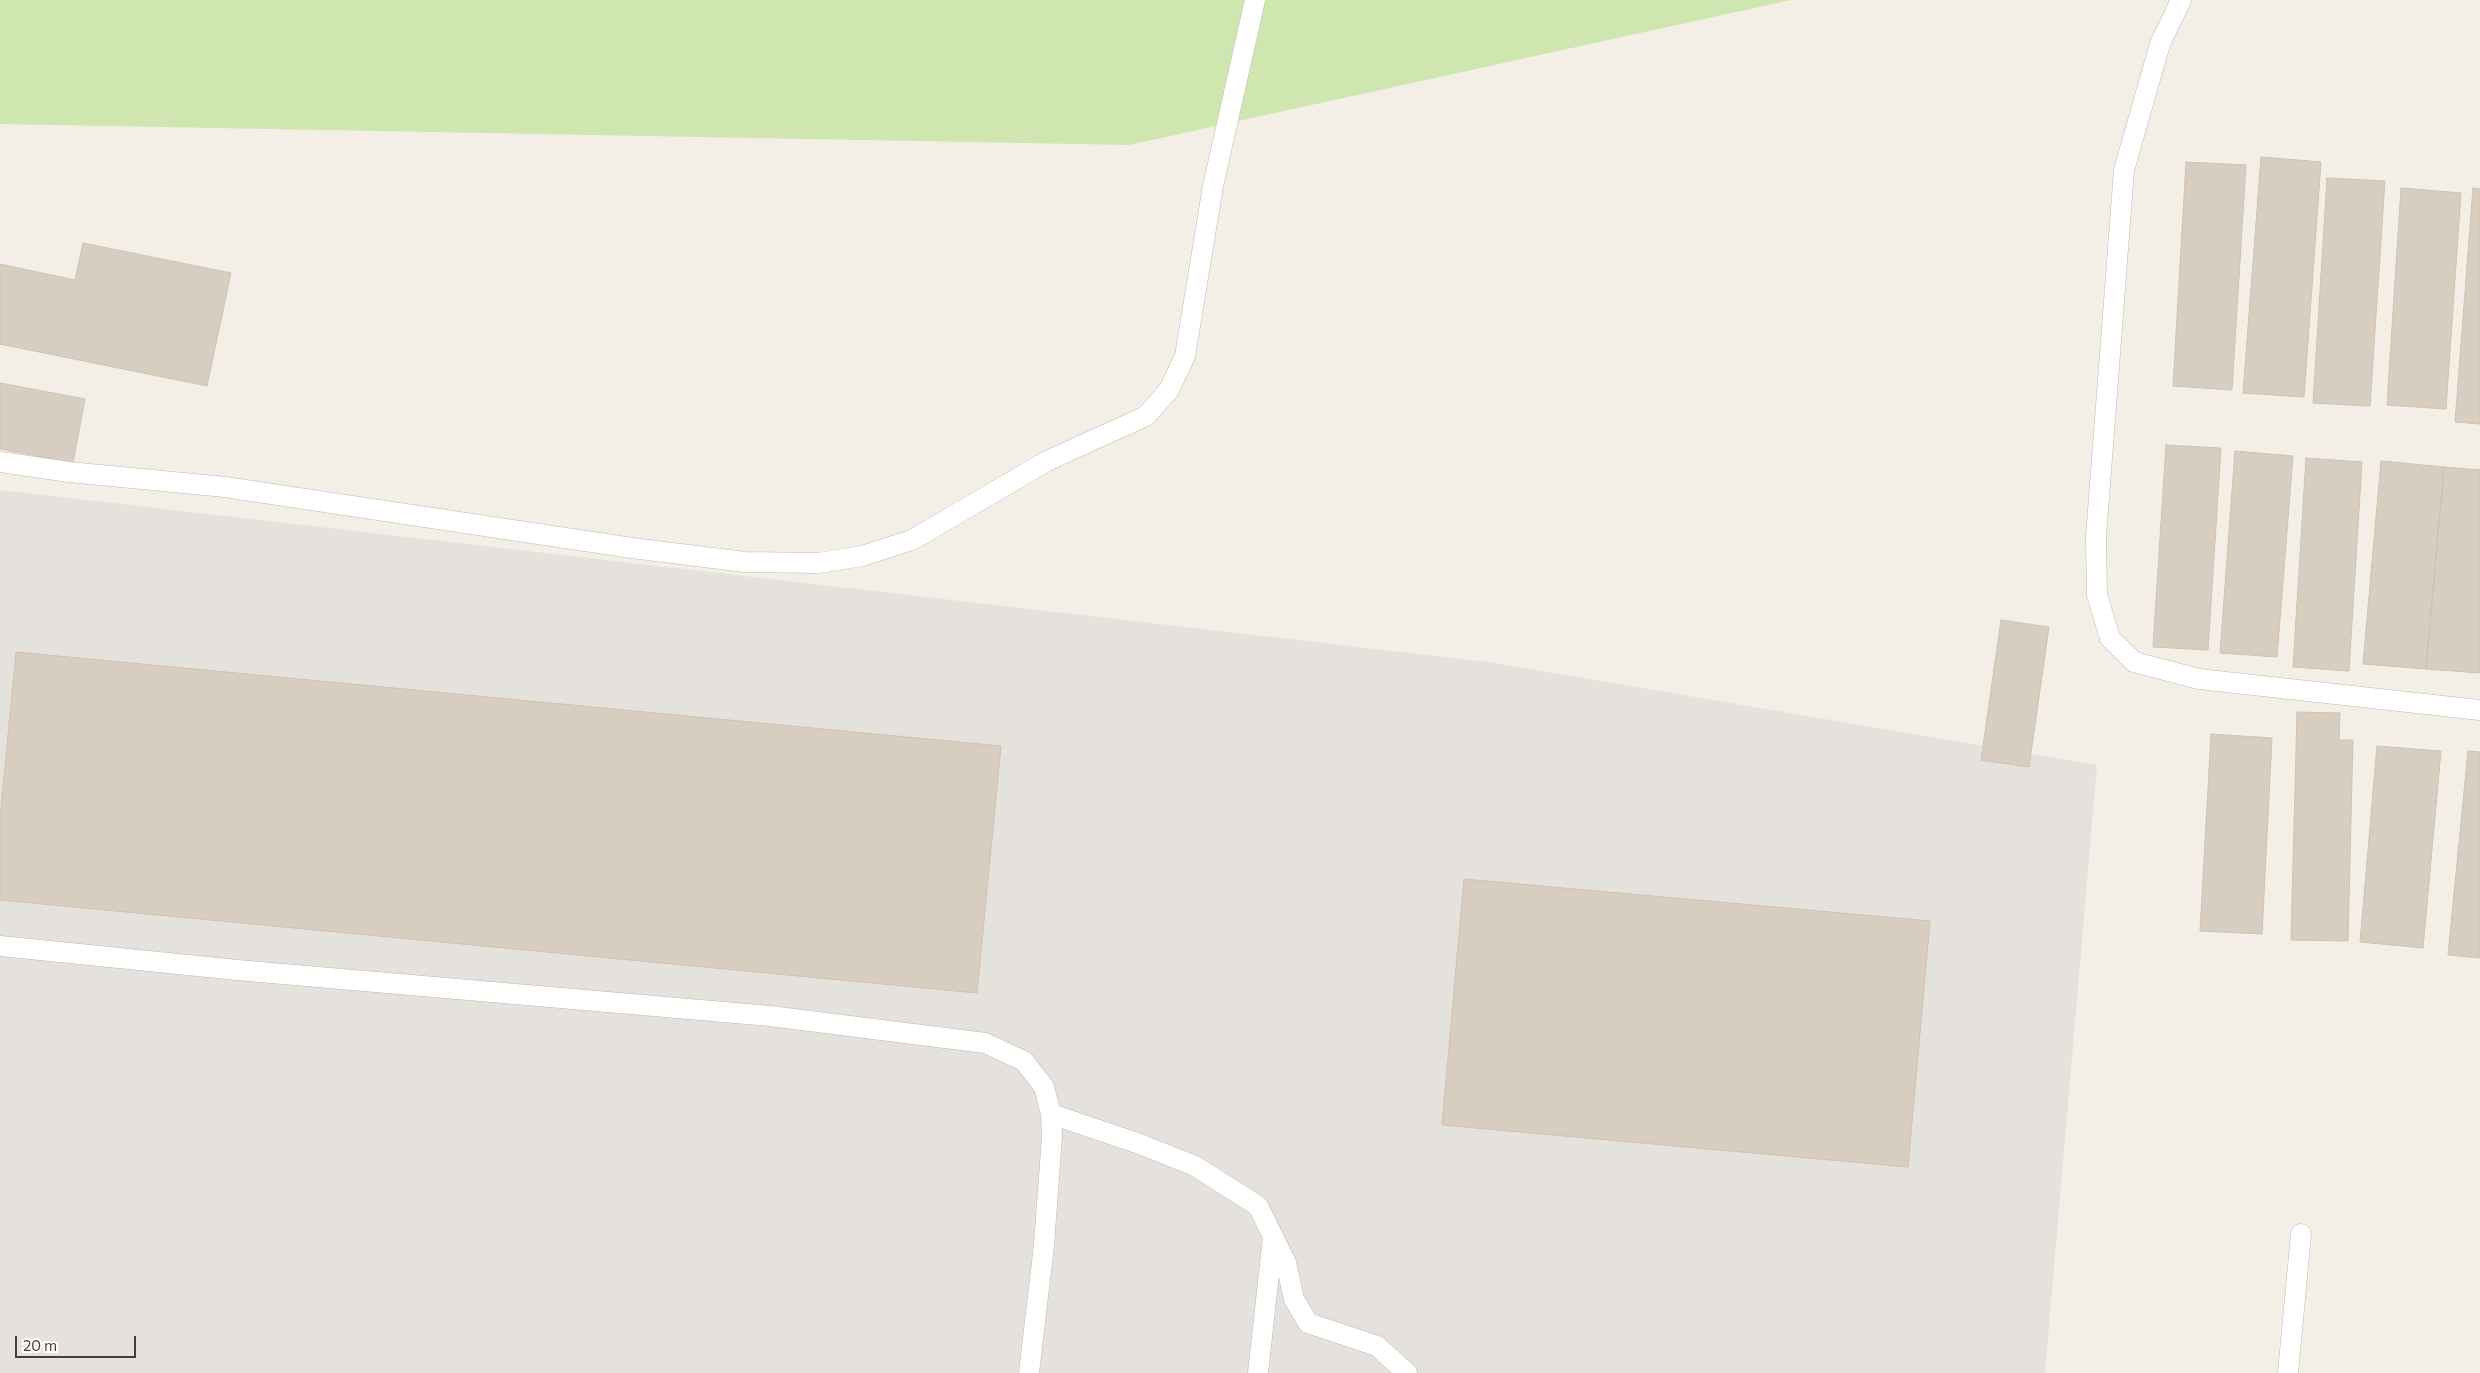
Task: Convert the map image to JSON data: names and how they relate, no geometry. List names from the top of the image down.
{
  "scale_bar": "20 m"
}
